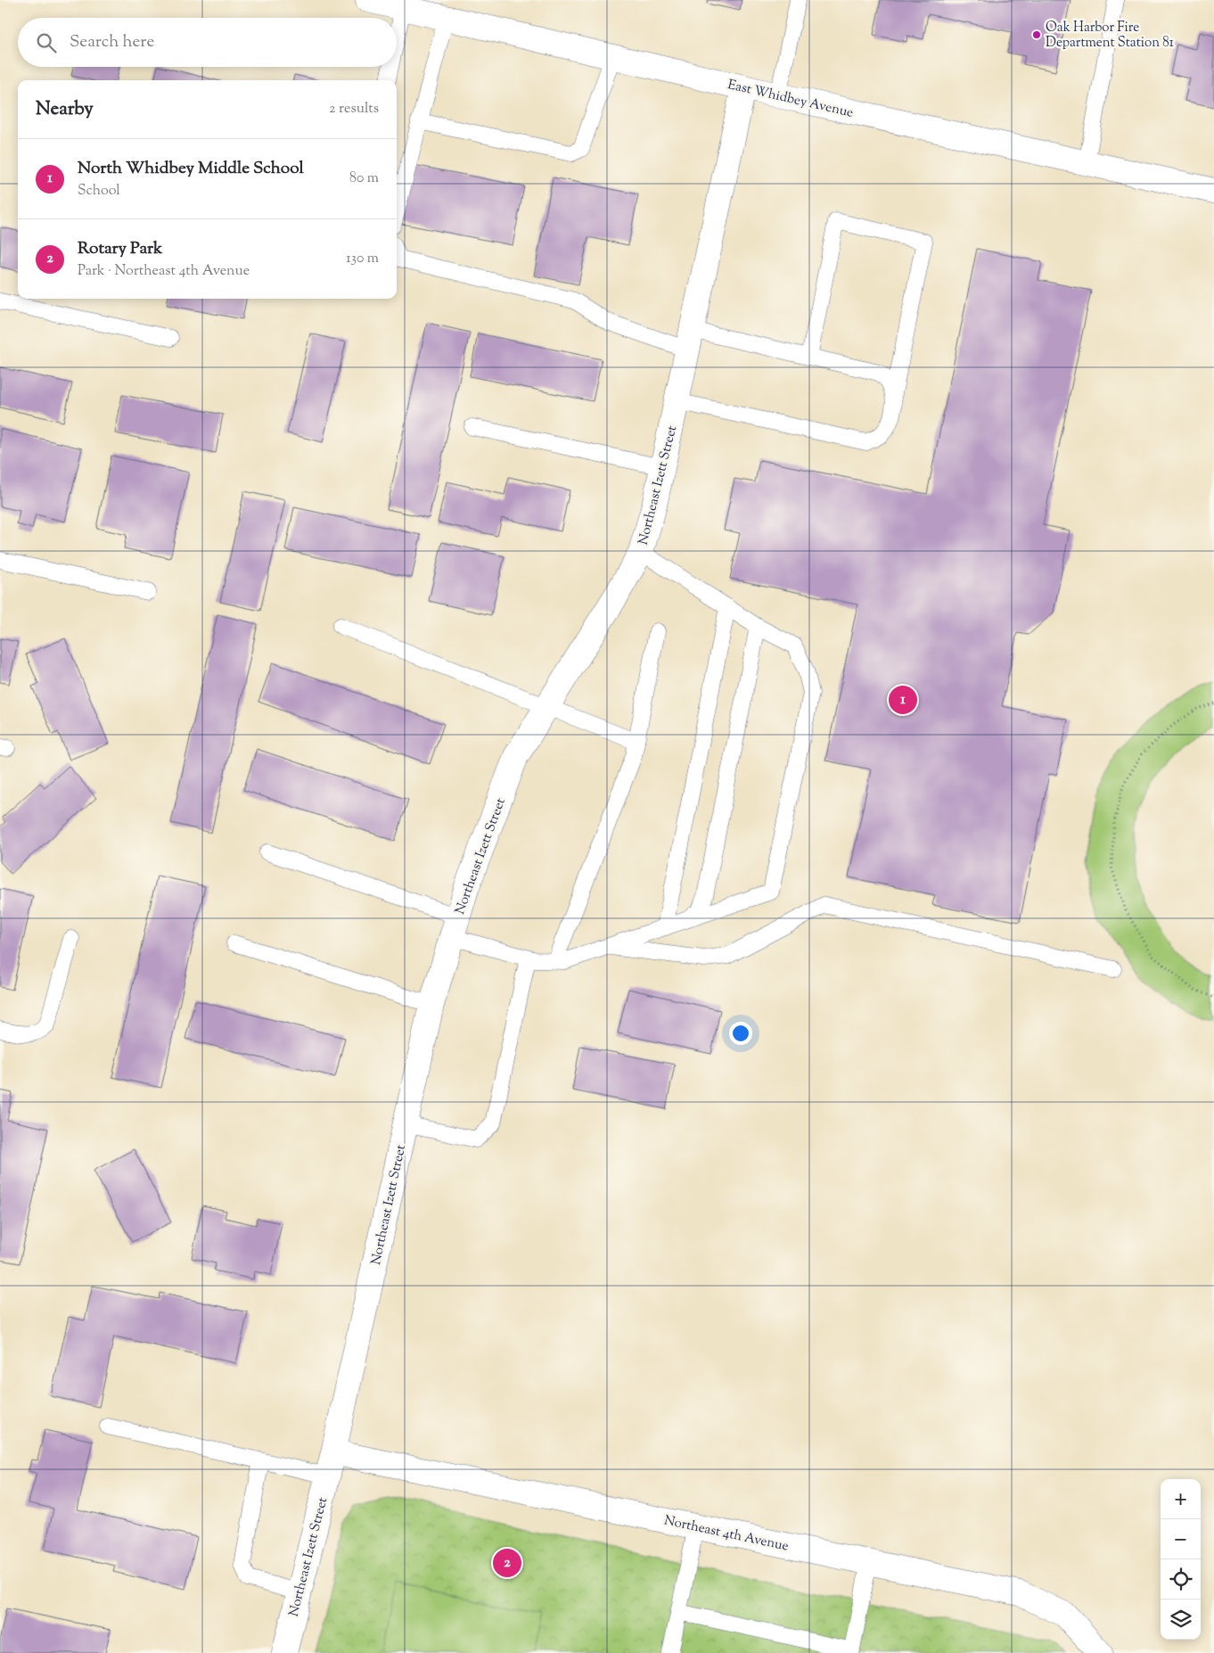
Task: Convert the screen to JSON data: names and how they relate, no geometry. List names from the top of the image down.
{
  "streets": {
    "street": ["East Whidbey Avenue", "Northeast Izett Street", "Northeast 4th Avenue"]
  },
  "crossings": [
    ["East Whidbey Avenue", "Northeast Izett Street"],
    ["Northeast Izett Street", "Northeast 4th Avenue"]
  ],
  "places": ["Oak Harbor Fire Department Station 81"],
  "page": {
    "search": "Search here",
    "heading": ["Nearby", "2 results"],
    "list": [
      {
        "mark": "1",
        "name": "North Whidbey Middle School",
        "note": "School",
        "value": "80 m"
      },
      {
        "mark": "2",
        "name": "Rotary Park",
        "note": "Park · Northeast 4th Avenue",
        "value": "130 m"
      }
    ],
    "pins": ["1", "2"],
    "map_buttons": ["+", "−"]
  }
}
